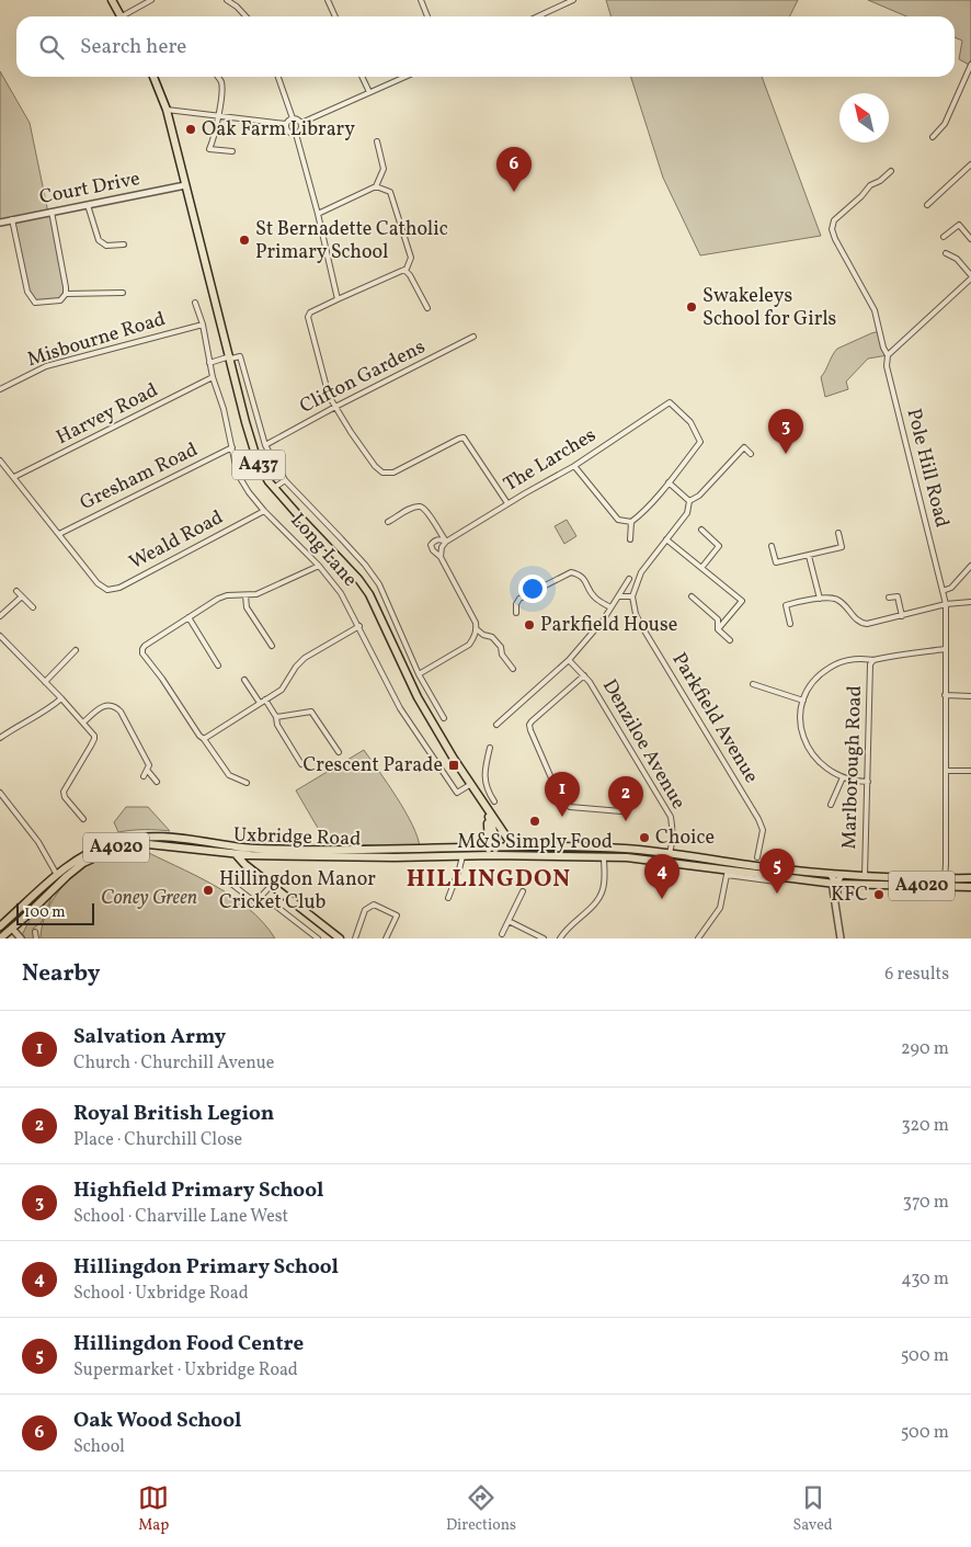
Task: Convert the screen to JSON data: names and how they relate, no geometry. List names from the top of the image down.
{
  "streets": {
    "main road": [
      "A437",
      "Long Lane",
      "Uxbridge Road",
      "A4020"
    ],
    "street": [
      "Court Drive",
      "Misbourne Road",
      "Clifton Gardens",
      "Harvey Road",
      "The Larches",
      "Pole Hill Road",
      "Gresham Road",
      "Weald Road",
      "Parkfield Avenue",
      "Denziloe Avenue",
      "Marlborough Road"
    ]
  },
  "crossings": [
    ["Court Drive", "Long Lane"],
    ["Misbourne Road", "Long Lane"],
    ["Clifton Gardens", "Long Lane"],
    ["Harvey Road", "Long Lane"],
    ["Pole Hill Road", "Uxbridge Road"],
    ["Gresham Road", "Weald Road"],
    ["Gresham Road", "Long Lane"],
    ["Weald Road", "Long Lane"],
    ["Long Lane", "Uxbridge Road"],
    ["Denziloe Avenue", "Uxbridge Road"],
    ["Marlborough Road", "Uxbridge Road"]
  ],
  "districts": ["HILLINGDON"],
  "parks": ["Coney Green"],
  "places": {
    "other": [
      "Oak Farm Library",
      "St Bernadette Catholic Primary School",
      "Swakeleys School for Girls",
      "Parkfield House",
      "M&S Simply Food",
      "Choice",
      "Hillingdon Manor Cricket Club",
      "KFC"
    ],
    "transit": ["Crescent Parade"]
  },
  "scale_bar": "100 m",
  "north": "top left",
  "page": {
    "search": "Search here",
    "pins": [
      "6",
      "3",
      "1",
      "2",
      "5",
      "4"
    ],
    "scale": "100 m",
    "heading": ["Nearby", "6 results"],
    "list": [
      {
        "mark": "1",
        "name": "Salvation Army",
        "note": "Church · Churchill Avenue",
        "value": "290 m"
      },
      {
        "mark": "2",
        "name": "Royal British Legion",
        "note": "Place · Churchill Close",
        "value": "320 m"
      },
      {
        "mark": "3",
        "name": "Highfield Primary School",
        "note": "School · Charville Lane West",
        "value": "370 m"
      },
      {
        "mark": "4",
        "name": "Hillingdon Primary School",
        "note": "School · Uxbridge Road",
        "value": "430 m"
      },
      {
        "mark": "5",
        "name": "Hillingdon Food Centre",
        "note": "Supermarket · Uxbridge Road",
        "value": "500 m"
      },
      {
        "mark": "6",
        "name": "Oak Wood School",
        "note": "School",
        "value": "500 m"
      }
    ],
    "nav": ["Map", "Directions", "Saved"]
  }
}
